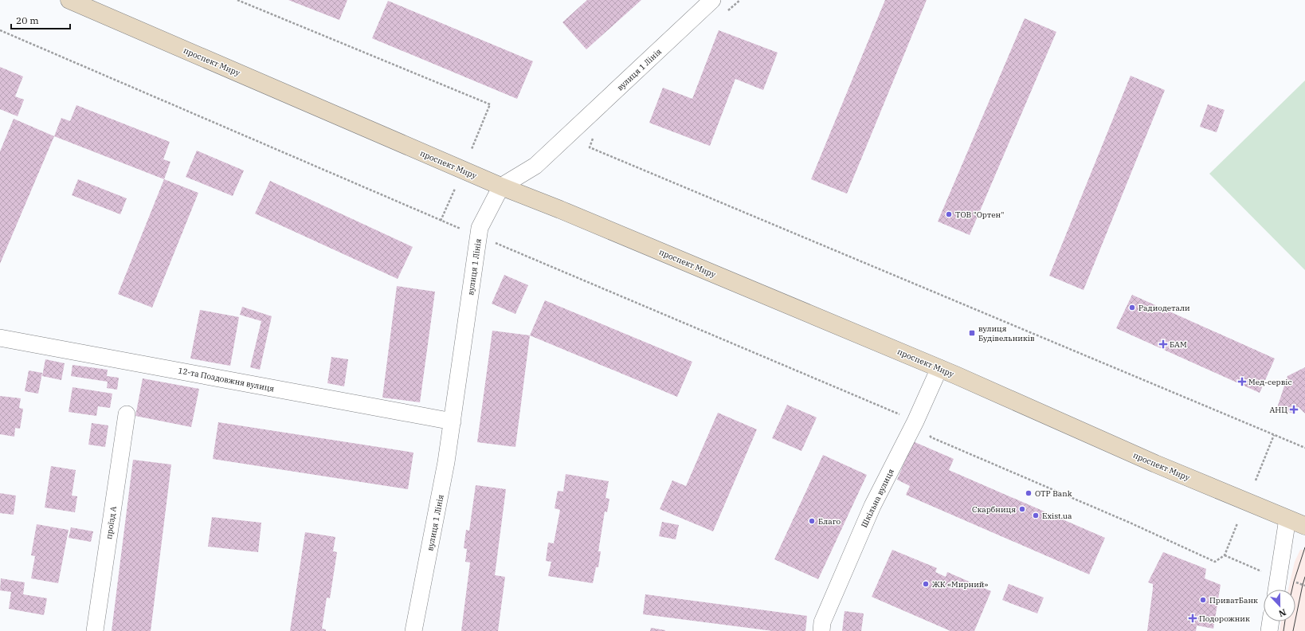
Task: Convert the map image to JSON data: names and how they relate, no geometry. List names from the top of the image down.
{
  "streets": {
    "main road": ["проспект Миру"],
    "street": [
      "вулиця 1 Лінія",
      "12-та Поздовжня вулиця",
      "Шкільна вулиця",
      "проїзд А"
    ]
  },
  "crossings": [
    ["проспект Миру", "вулиця 1 Лінія"],
    ["проспект Миру", "Шкільна вулиця"],
    ["вулиця 1 Лінія", "12-та Поздовжня вулиця"]
  ],
  "places": {
    "other": [
      "ТОВ \"Ортен\"",
      "Радиодетали",
      "OTP Bank",
      "Скарбниця",
      "Exist.ua",
      "Благо",
      "ЖК «Мирний»",
      "ПриватБанк"
    ],
    "transit": ["вулиця Будівельників"],
    "health": [
      "БАМ",
      "Мед-сервіс",
      "АНЦ",
      "Подорожник"
    ]
  },
  "scale_bar": "20 m",
  "north": "bottom"
}
